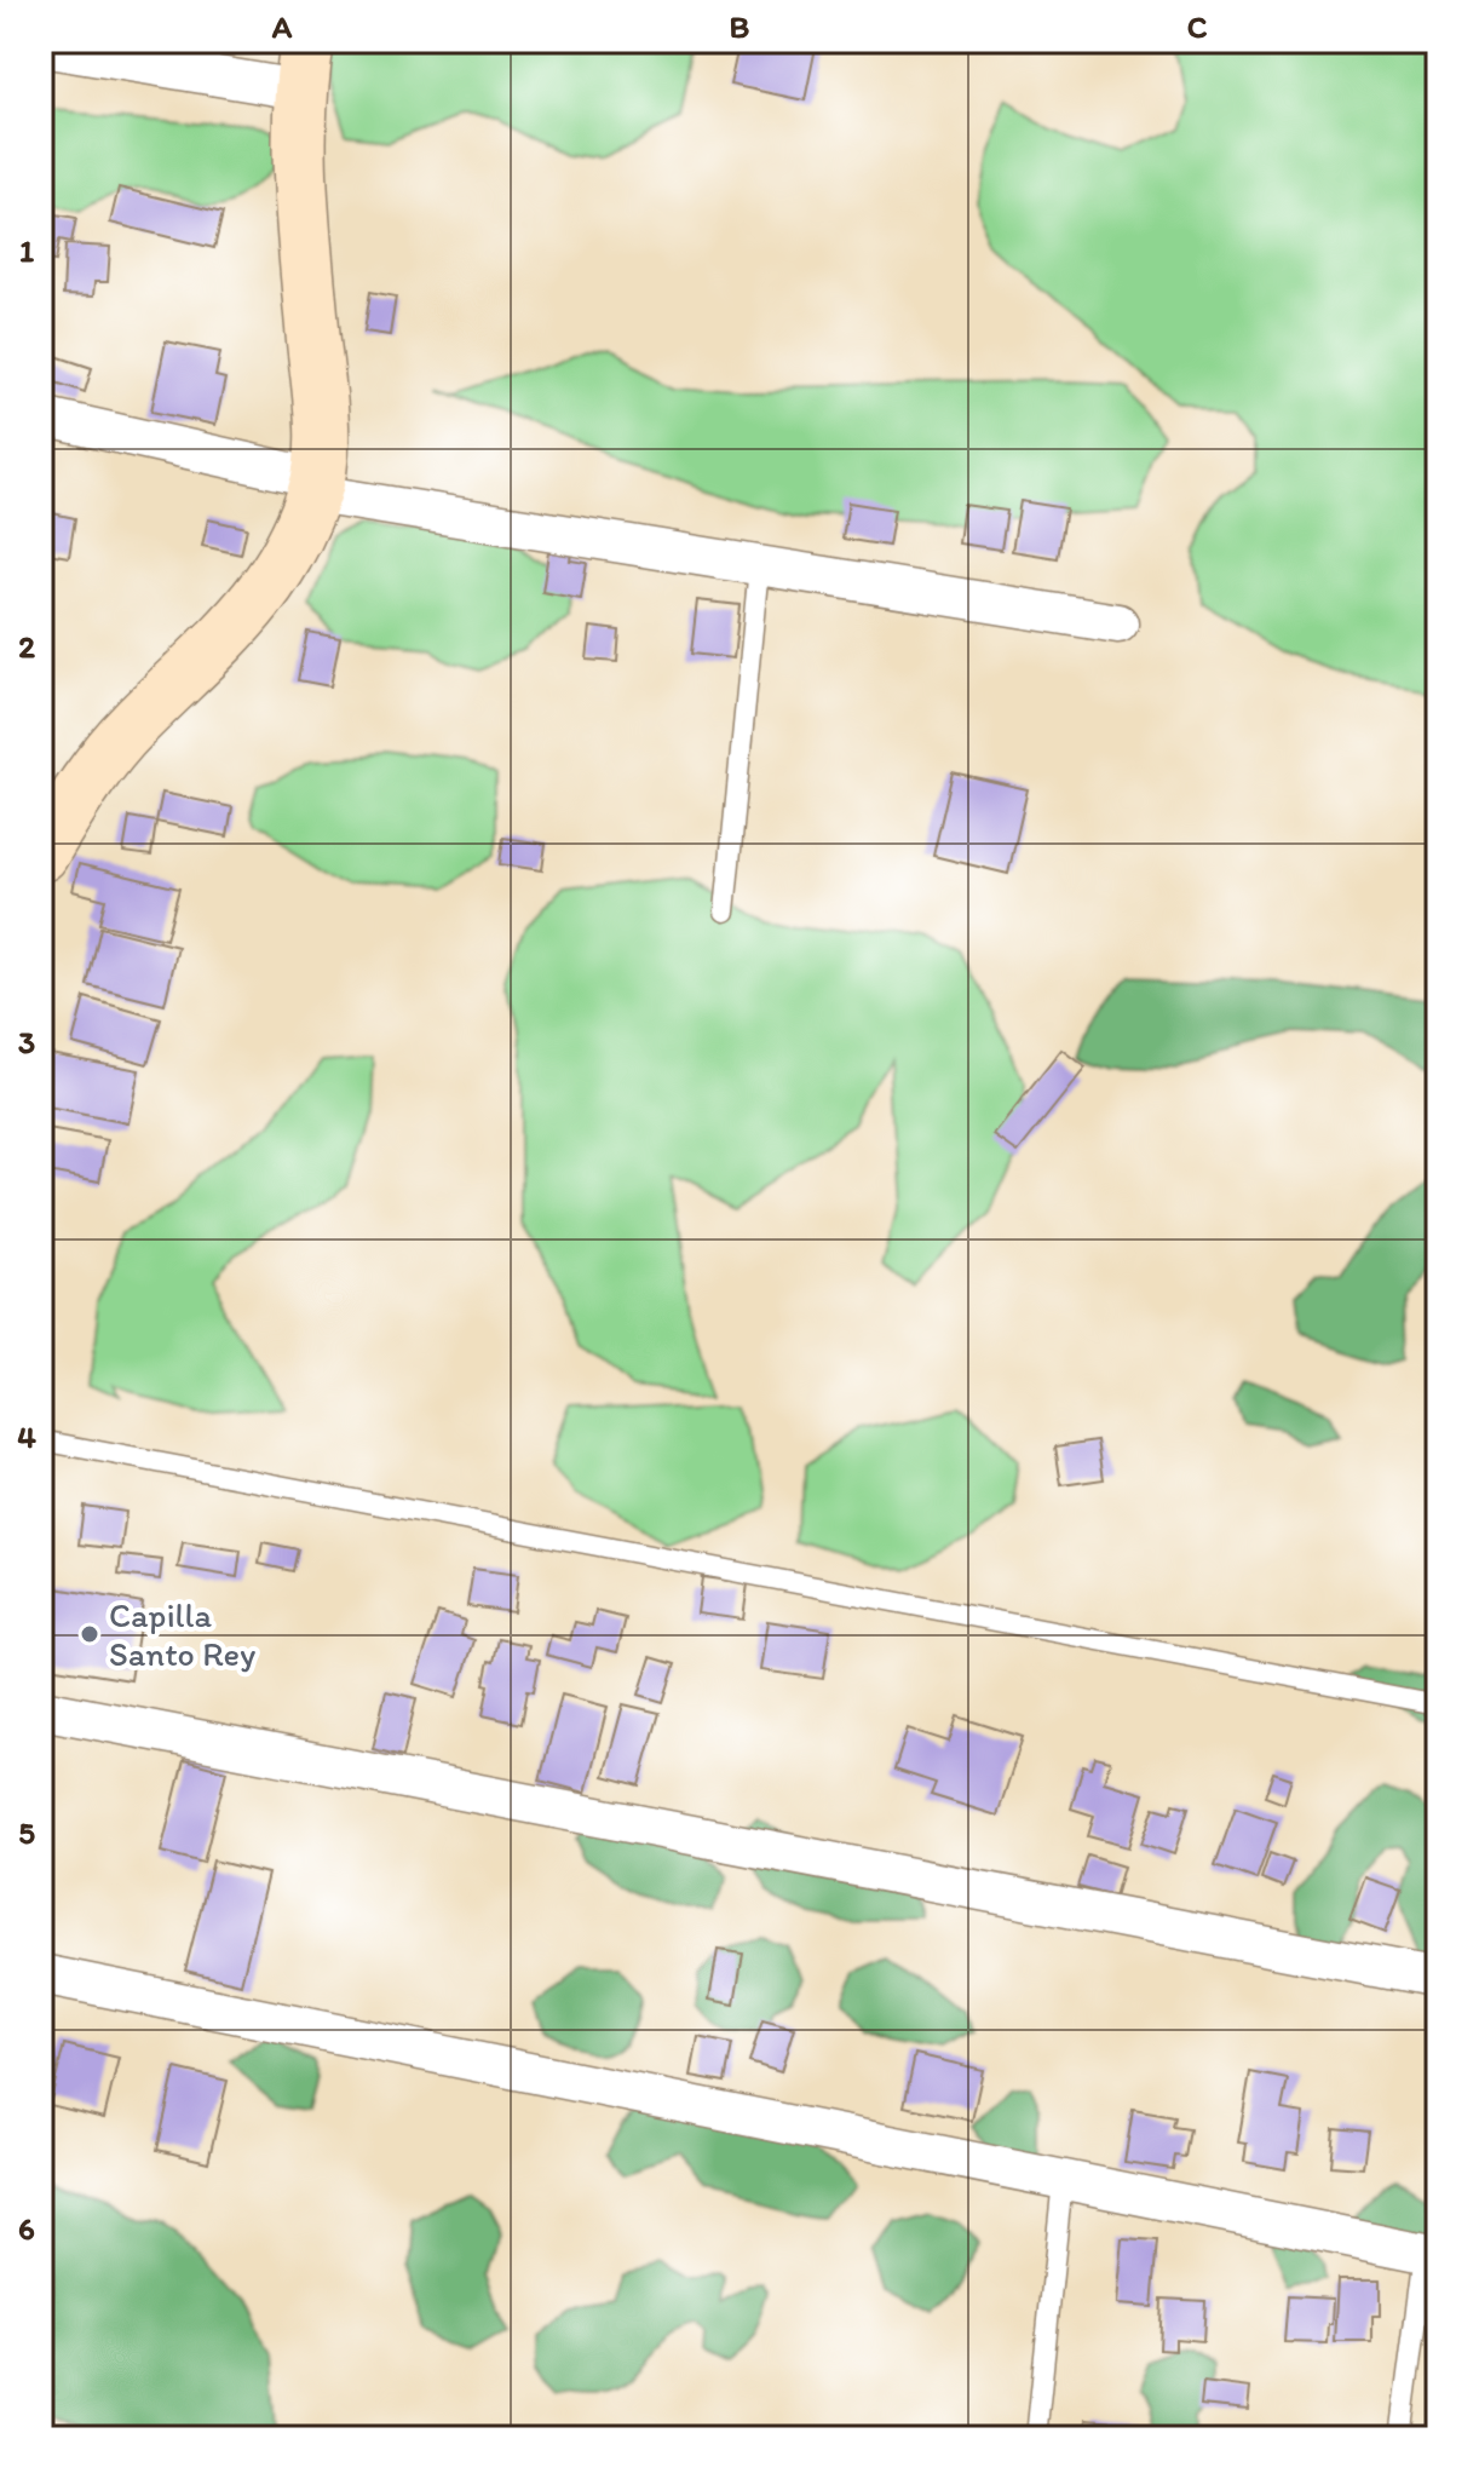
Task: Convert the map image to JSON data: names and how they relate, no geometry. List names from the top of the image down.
{
  "places": ["Capilla Santo Rey"],
  "grid": {
    "columns": ["A", "B", "C"],
    "rows": [
      "1",
      "2",
      "3",
      "4",
      "5",
      "6"
    ]
  }
}
